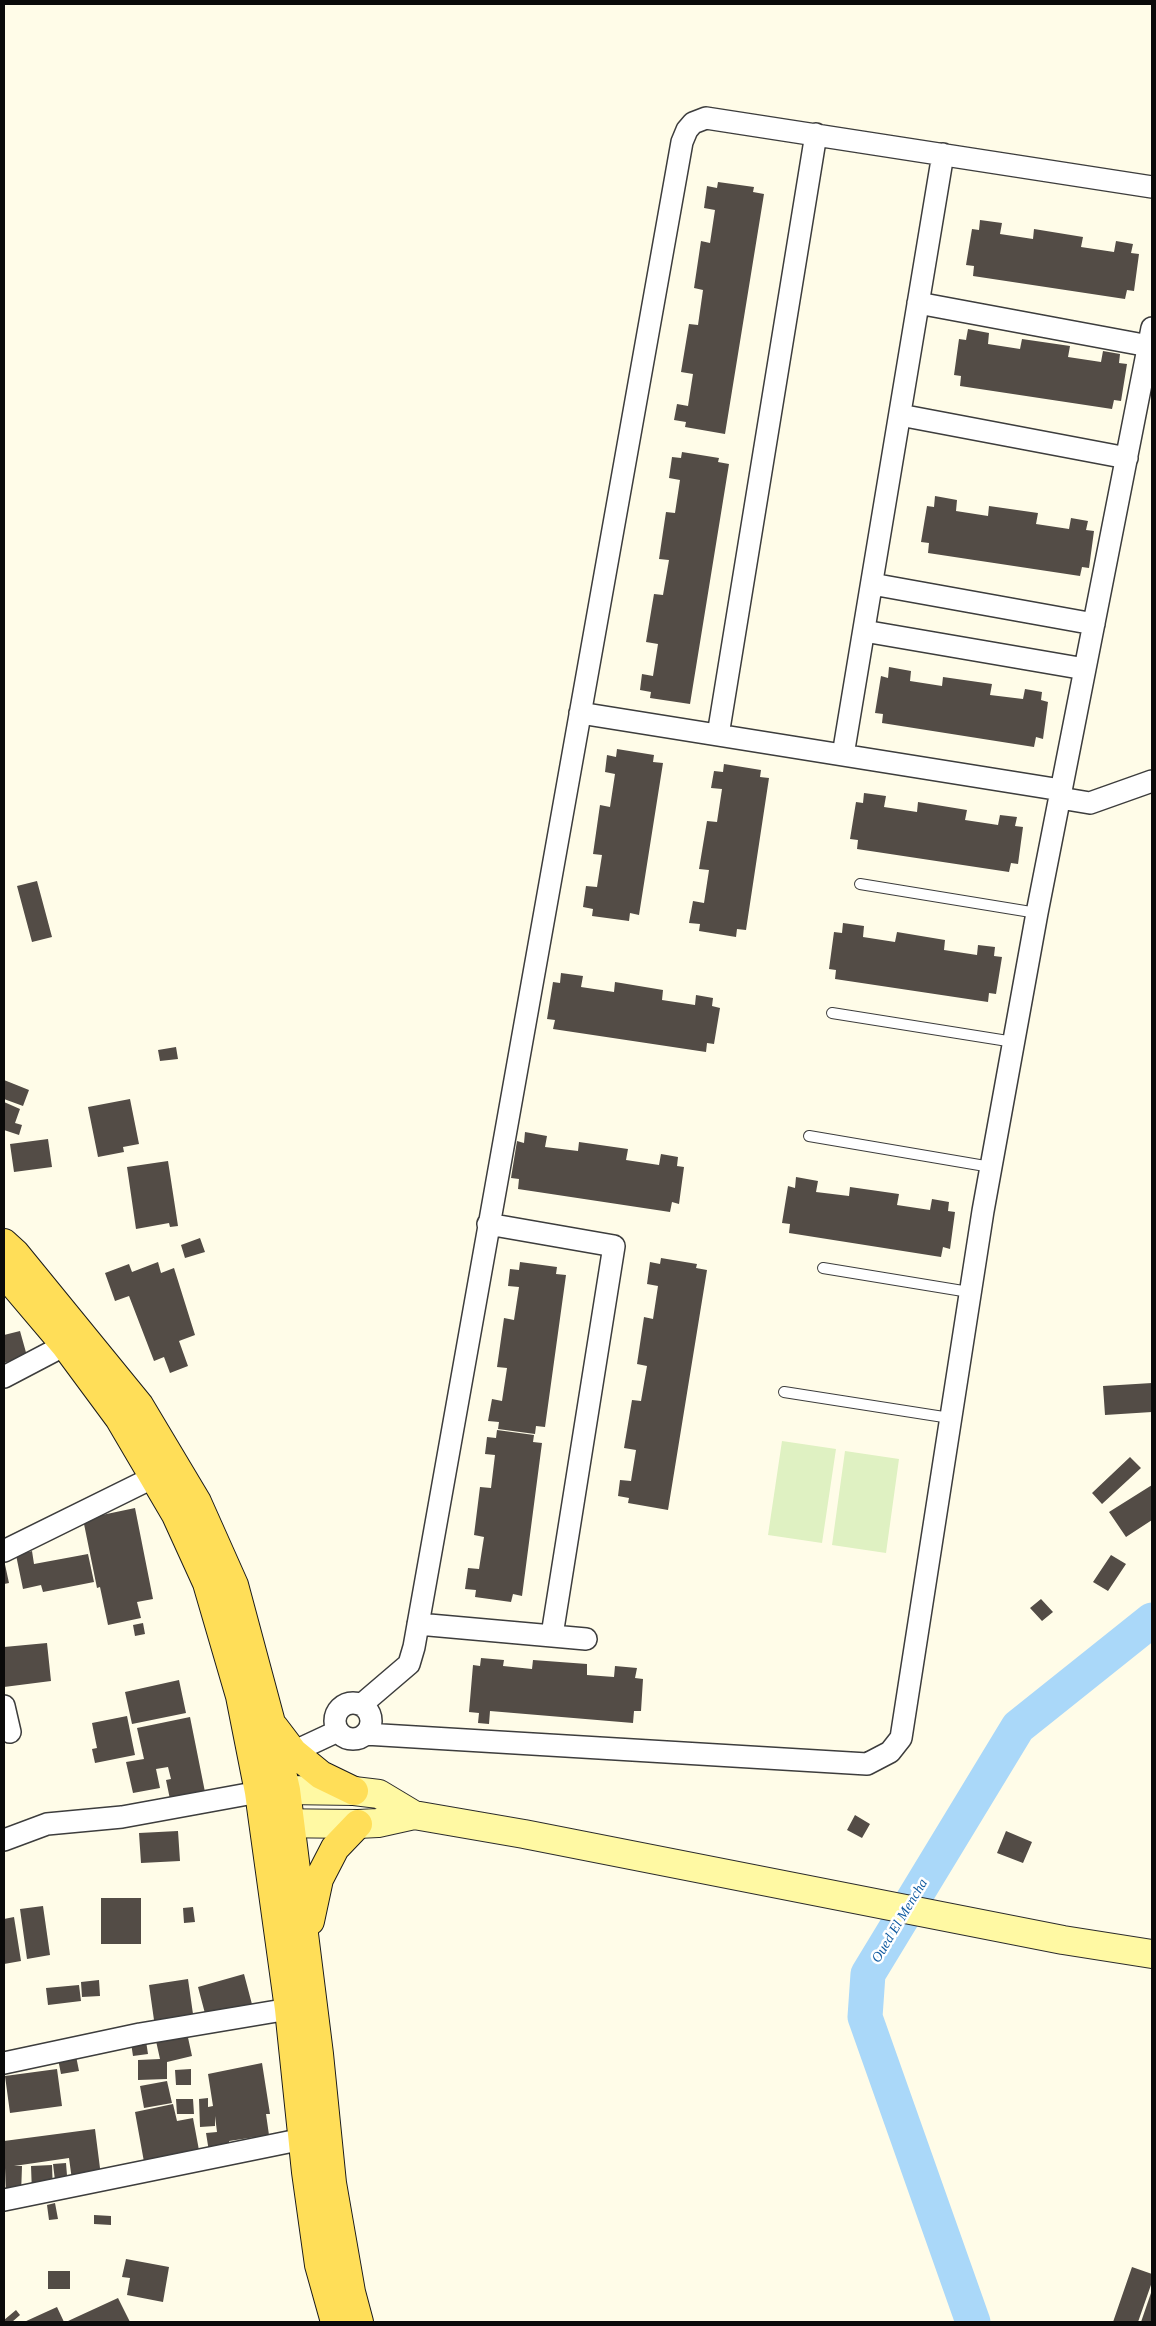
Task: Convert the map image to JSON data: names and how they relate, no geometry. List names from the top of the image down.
{
  "water": ["Oued El Mencha"]
}
